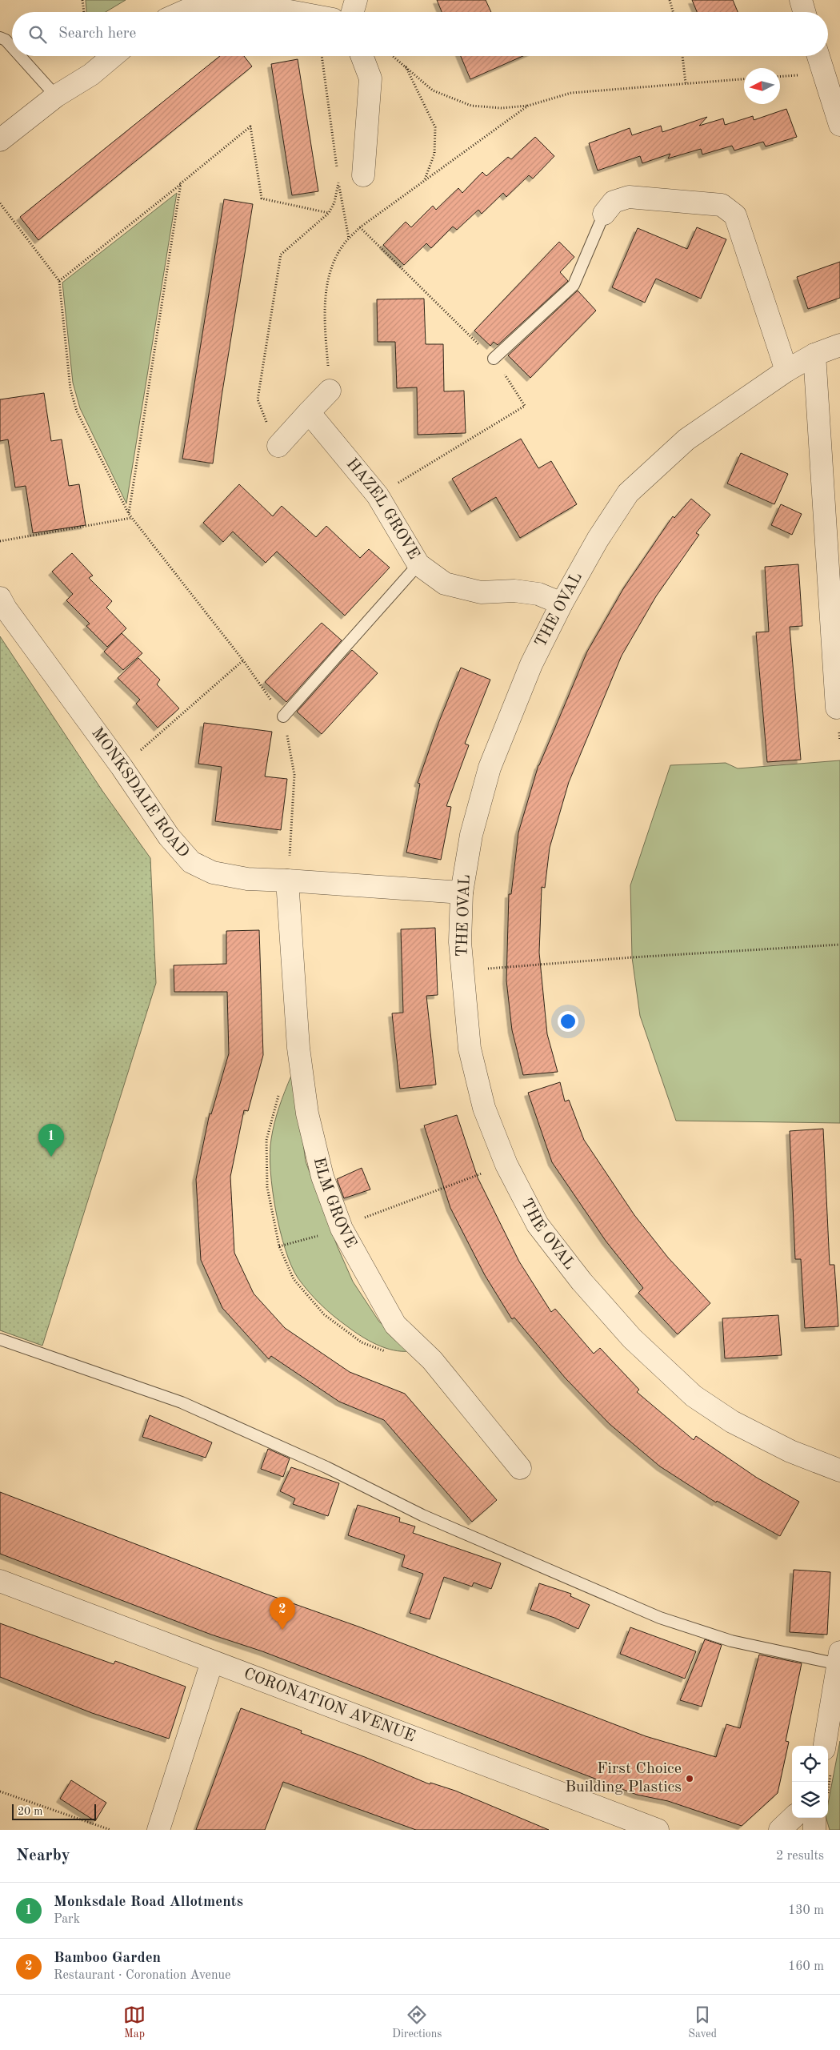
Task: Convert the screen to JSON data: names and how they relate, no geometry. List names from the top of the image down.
{
  "streets": {
    "street": [
      "HAZEL GROVE",
      "THE OVAL",
      "MONKSDALE ROAD",
      "ELM GROVE",
      "CORONATION AVENUE"
    ]
  },
  "crossings": [
    ["HAZEL GROVE", "THE OVAL"],
    ["THE OVAL", "MONKSDALE ROAD"],
    ["MONKSDALE ROAD", "ELM GROVE"]
  ],
  "places": ["First Choice Building Plastics"],
  "scale_bar": "20 m",
  "north": "left",
  "page": {
    "search": "Search here",
    "pins": ["1", "2"],
    "scale": "20 m",
    "heading": ["Nearby", "2 results"],
    "list": [
      {
        "mark": "1",
        "name": "Monksdale Road Allotments",
        "note": "Park",
        "value": "130 m"
      },
      {
        "mark": "2",
        "name": "Bamboo Garden",
        "note": "Restaurant · Coronation Avenue",
        "value": "160 m"
      }
    ],
    "nav": ["Map", "Directions", "Saved"]
  }
}
